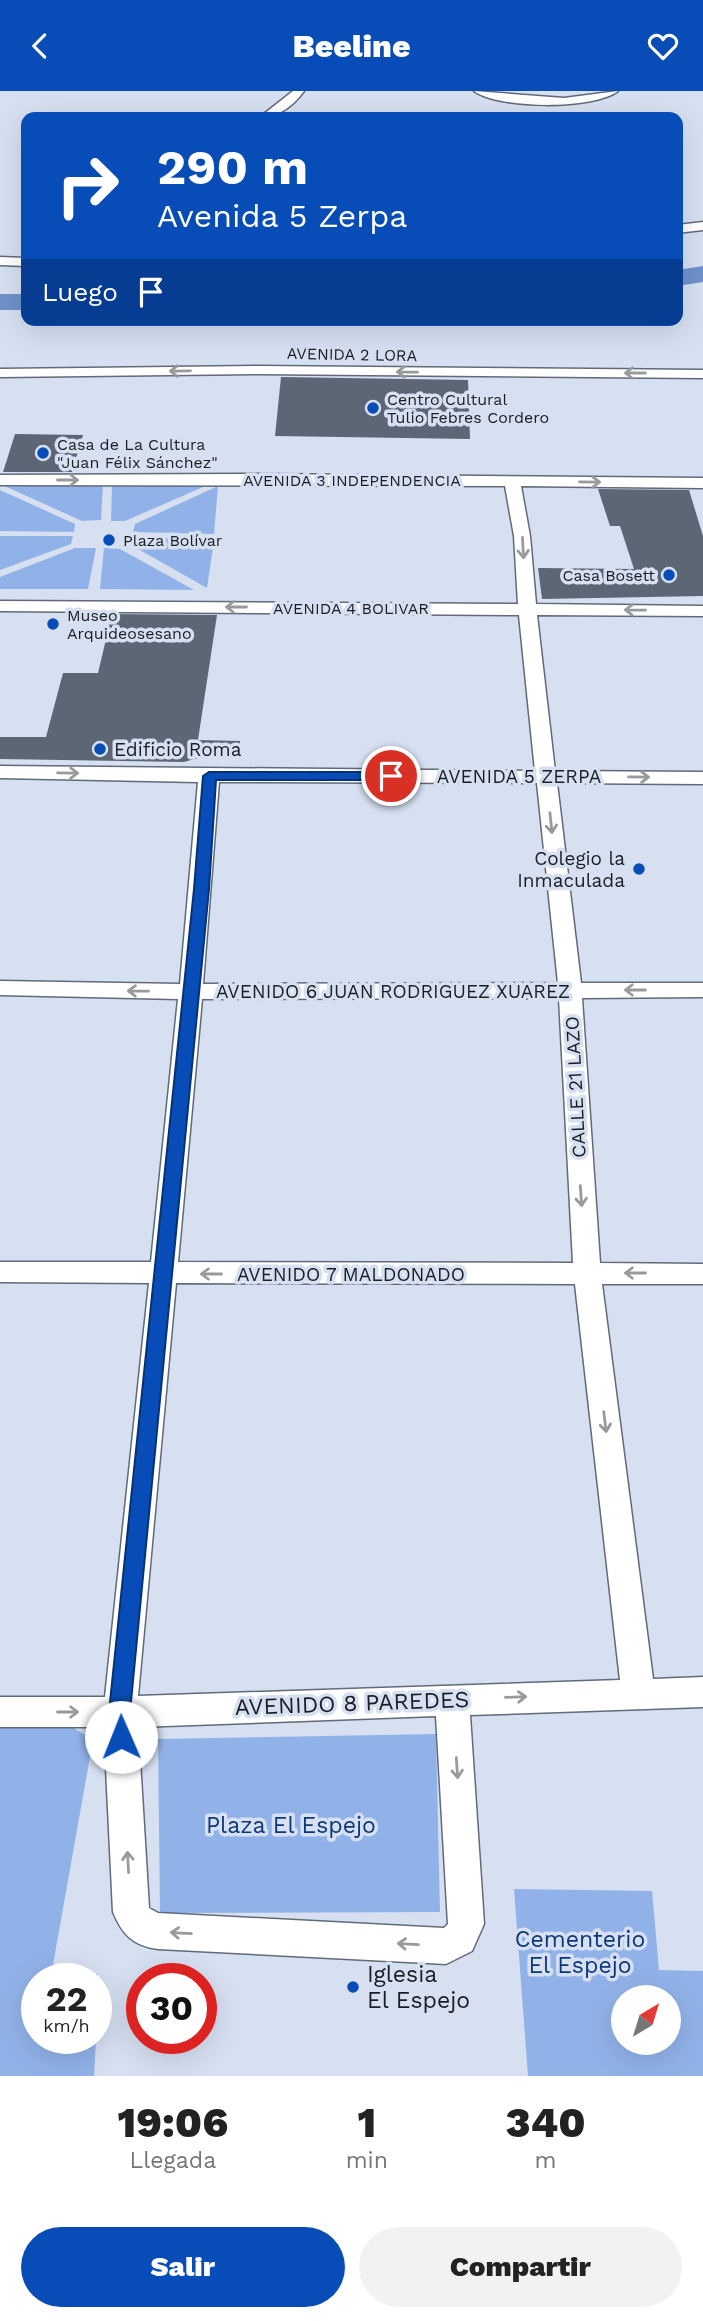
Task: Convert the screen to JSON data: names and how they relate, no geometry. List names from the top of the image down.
{
  "streets": {
    "street": [
      "AVENIDA 2 LORA",
      "AVENIDA 3 INDEPENDENCIA",
      "AVENIDA 4 BOLIVAR",
      "AVENIDA 5 ZERPA",
      "AVENIDO 6 JUAN RODRIGUEZ XUAREZ",
      "CALLE 21 LAZO",
      "AVENIDO 7 MALDONADO",
      "AVENIDO 8 PAREDES"
    ]
  },
  "crossings": [
    ["AVENIDA 3 INDEPENDENCIA", "CALLE 21 LAZO"],
    ["AVENIDA 4 BOLIVAR", "CALLE 21 LAZO"],
    ["AVENIDA 5 ZERPA", "CALLE 21 LAZO"],
    ["AVENIDO 6 JUAN RODRIGUEZ XUAREZ", "CALLE 21 LAZO"],
    ["CALLE 21 LAZO", "AVENIDO 7 MALDONADO"],
    ["CALLE 21 LAZO", "AVENIDO 8 PAREDES"]
  ],
  "one_way": [
    "AVENIDA 2 LORA",
    "AVENIDA 3 INDEPENDENCIA",
    "AVENIDA 4 BOLIVAR",
    "AVENIDA 5 ZERPA",
    "AVENIDO 6 JUAN RODRIGUEZ XUAREZ",
    "CALLE 21 LAZO",
    "AVENIDO 7 MALDONADO",
    "AVENIDO 8 PAREDES"
  ],
  "parks": ["Plaza El Espejo", "Cementerio El Espejo"],
  "places": [
    "Centro Cultural Tulio Febres Cordero",
    "Casa de La Cultura \"Juan Félix Sánchez\"",
    "Plaza Bolívar",
    "Casa Bosett",
    "Museo Arquideosesano",
    "Edificio Roma",
    "Colegio la Inmaculada",
    "Iglesia El Espejo"
  ],
  "north": "top right",
  "page": {
    "header": "Beeline",
    "turn": ["290 m", "Avenida 5 Zerpa"],
    "then": "Luego",
    "speed": "22 km/h",
    "limit": "30",
    "eta": [
      "19:06",
      "Llegada",
      "1",
      "min",
      "340",
      "m"
    ],
    "buttons": ["Salir", "Compartir"]
  }
}
